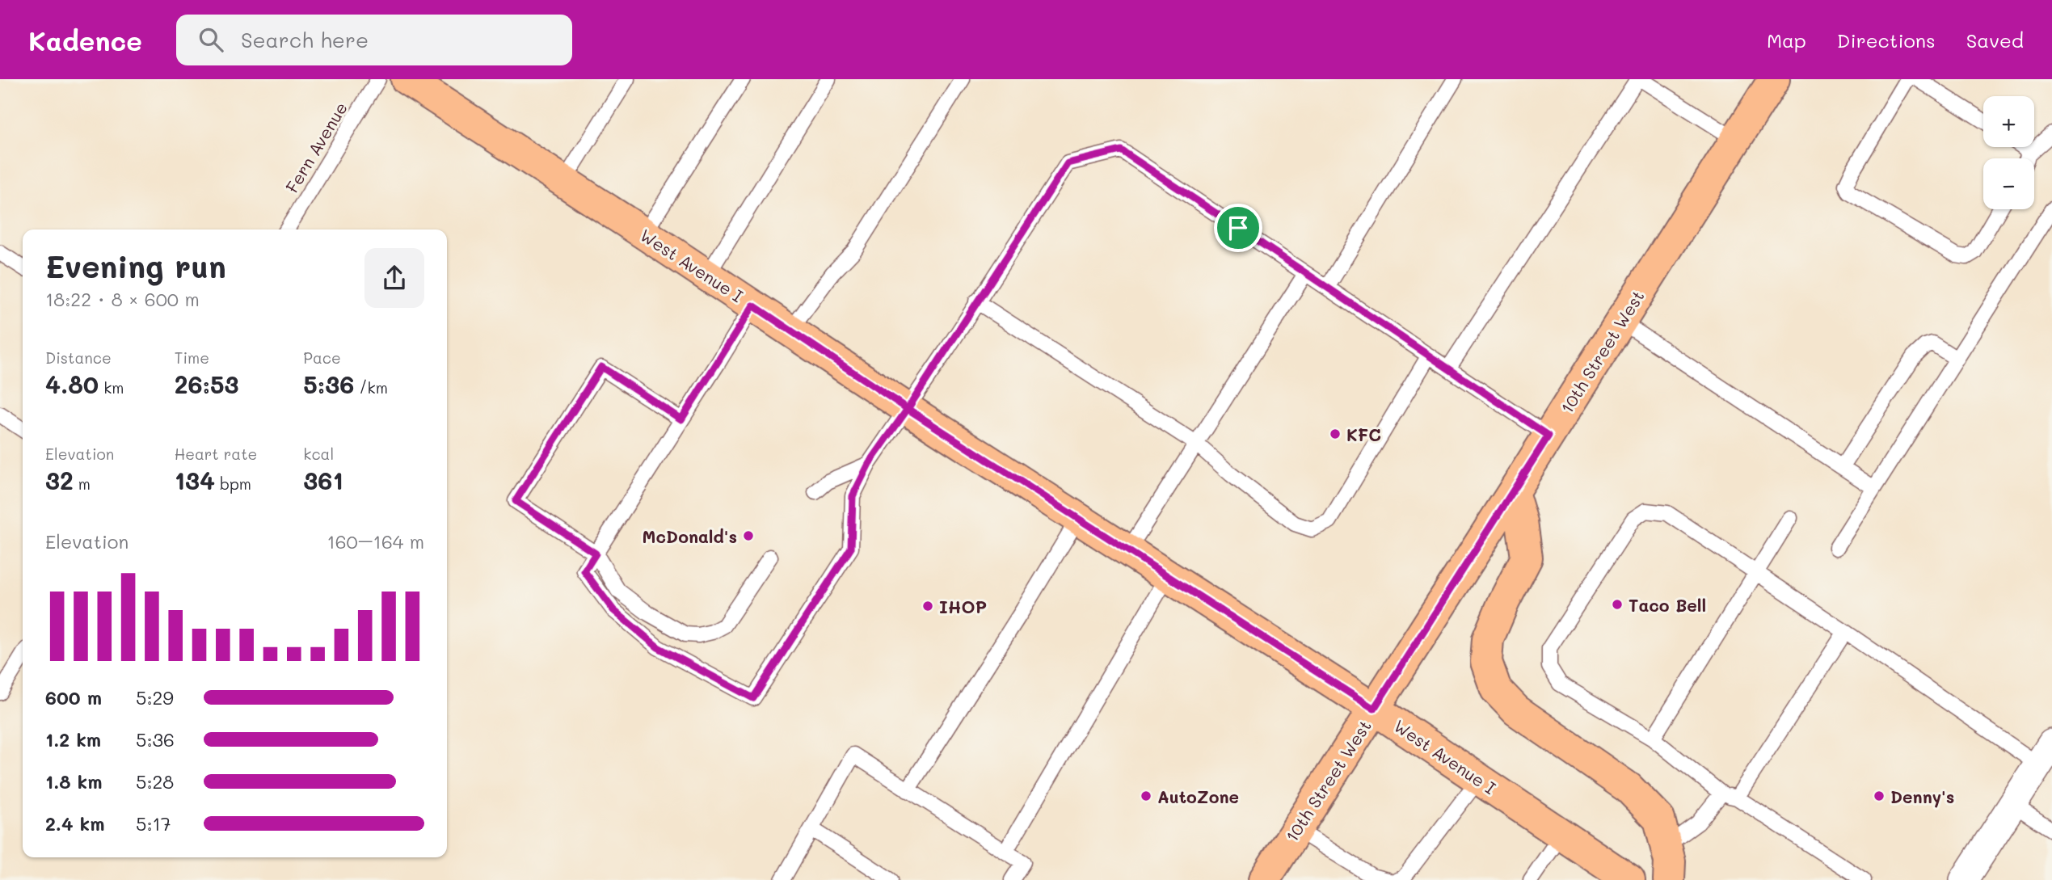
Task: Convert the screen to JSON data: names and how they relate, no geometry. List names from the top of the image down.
{
  "streets": {
    "main road": ["West Avenue I", "10th Street West"],
    "lane": ["Fern Avenue"]
  },
  "crossings": [
    ["West Avenue I", "10th Street West"]
  ],
  "places": [
    "KFC",
    "McDonald's",
    "Taco Bell",
    "IHOP",
    "AutoZone",
    "Denny's"
  ],
  "page": {
    "header": "Kadence",
    "search": "Search here",
    "nav": ["Map", "Directions", "Saved"],
    "map_buttons": ["+", "−"],
    "heading": ["Evening run", "18:22 · 8 × 600 m"],
    "stats": [
      ["Distance", "4.80 km"],
      ["Time", "26:53"],
      ["Pace", "5:36 /km"],
      ["Elevation", "32 m"],
      ["Heart rate", "134 bpm"],
      ["kcal", "361"]
    ],
    "chart": ["Elevation", "160–164 m"],
    "list": [
      {
        "name": "600 m",
        "note": "5:29"
      },
      {
        "name": "1.2 km",
        "note": "5:36"
      },
      {
        "name": "1.8 km",
        "note": "5:28"
      },
      {
        "name": "2.4 km",
        "note": "5:17"
      }
    ]
  }
}
